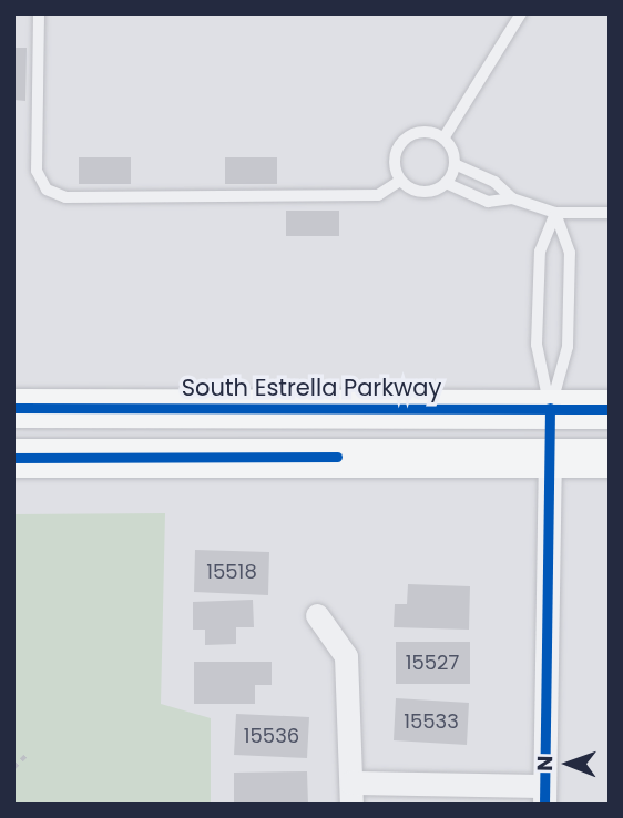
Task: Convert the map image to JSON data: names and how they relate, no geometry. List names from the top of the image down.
{
  "streets": {
    "main road": ["South Estrella Parkway"]
  },
  "house_numbers": [
    "15518",
    "15527",
    "15533",
    "15536"
  ],
  "north": "left"
}
